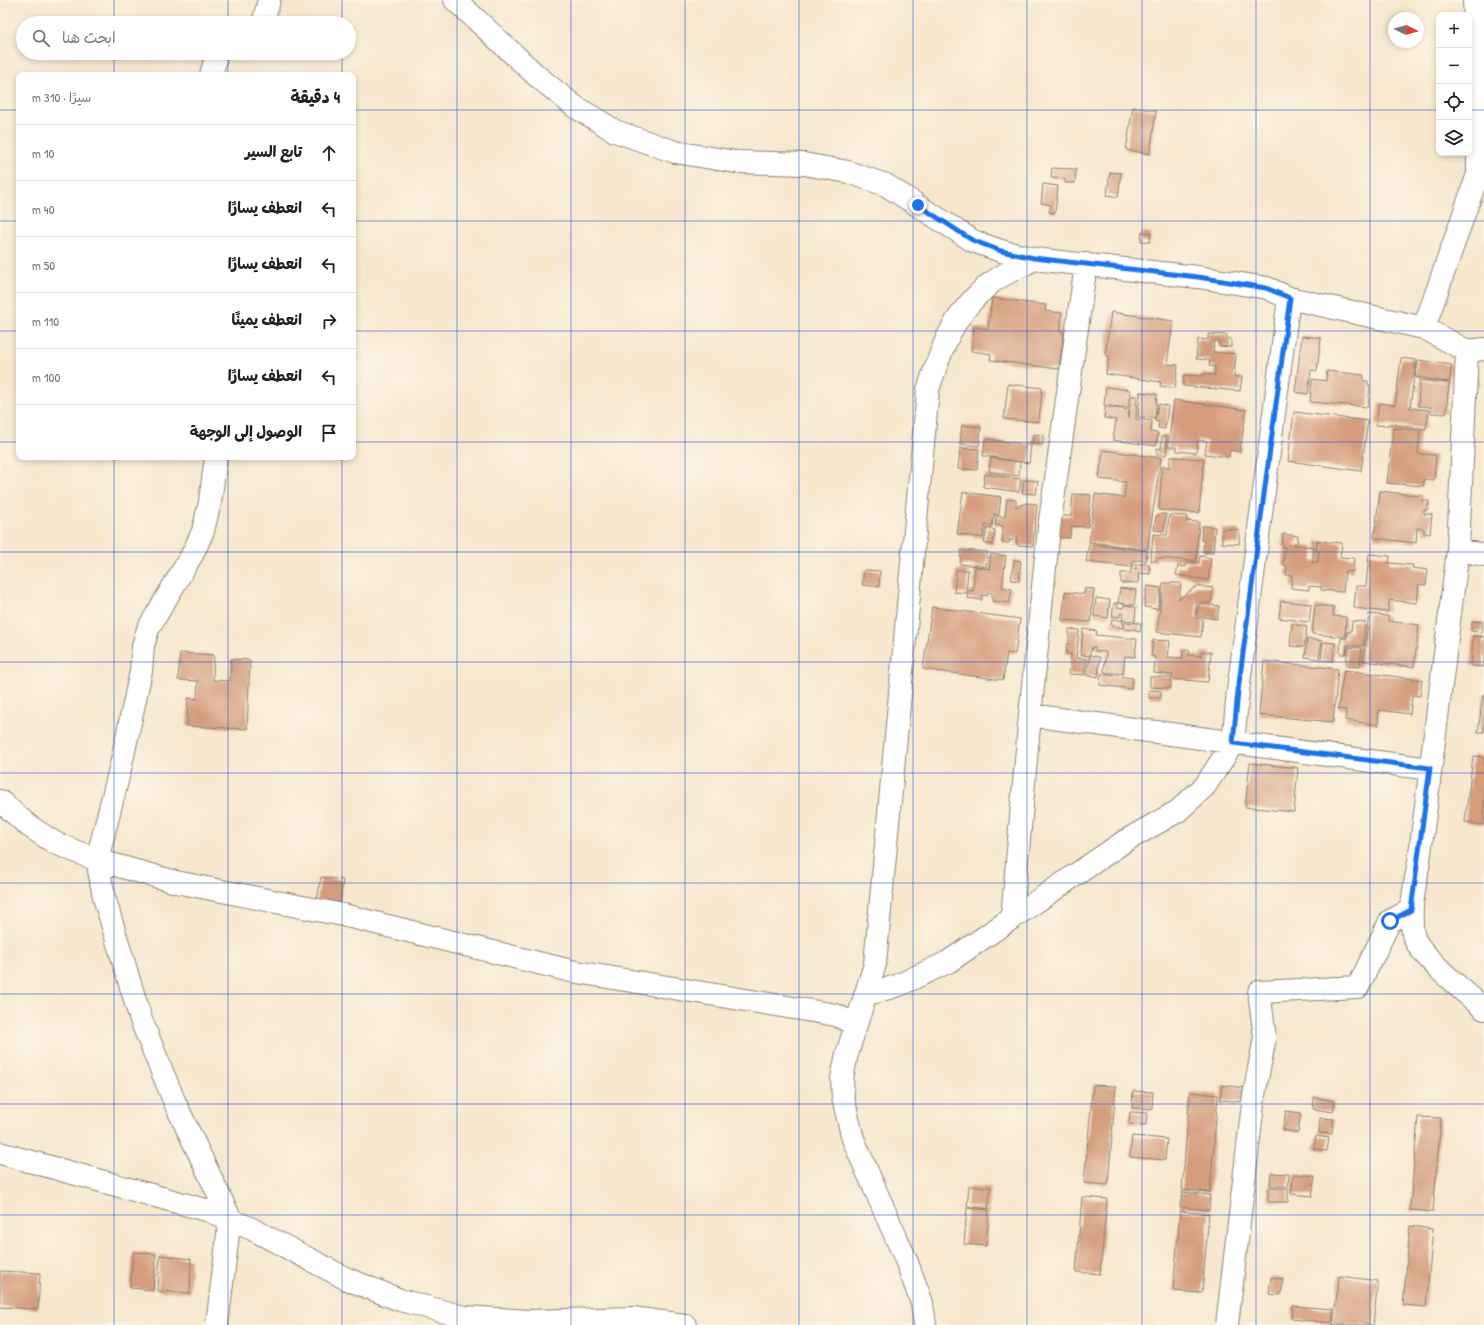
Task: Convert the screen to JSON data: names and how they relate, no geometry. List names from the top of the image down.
{
  "north": "right",
  "page": {
    "map_buttons": ["+", "−"],
    "search": "ابحث هنا",
    "heading": ["4 دقيقة", "سيرًا · 310 m"],
    "list": [
      ["تابع السير", "10 m"],
      ["انعطف يسارًا", "40 m"],
      ["انعطف يسارًا", "50 m"],
      ["انعطف يمينًا", "110 m"],
      ["انعطف يسارًا", "100 m"],
      "الوصول إلى الوجهة"
    ]
  }
}
